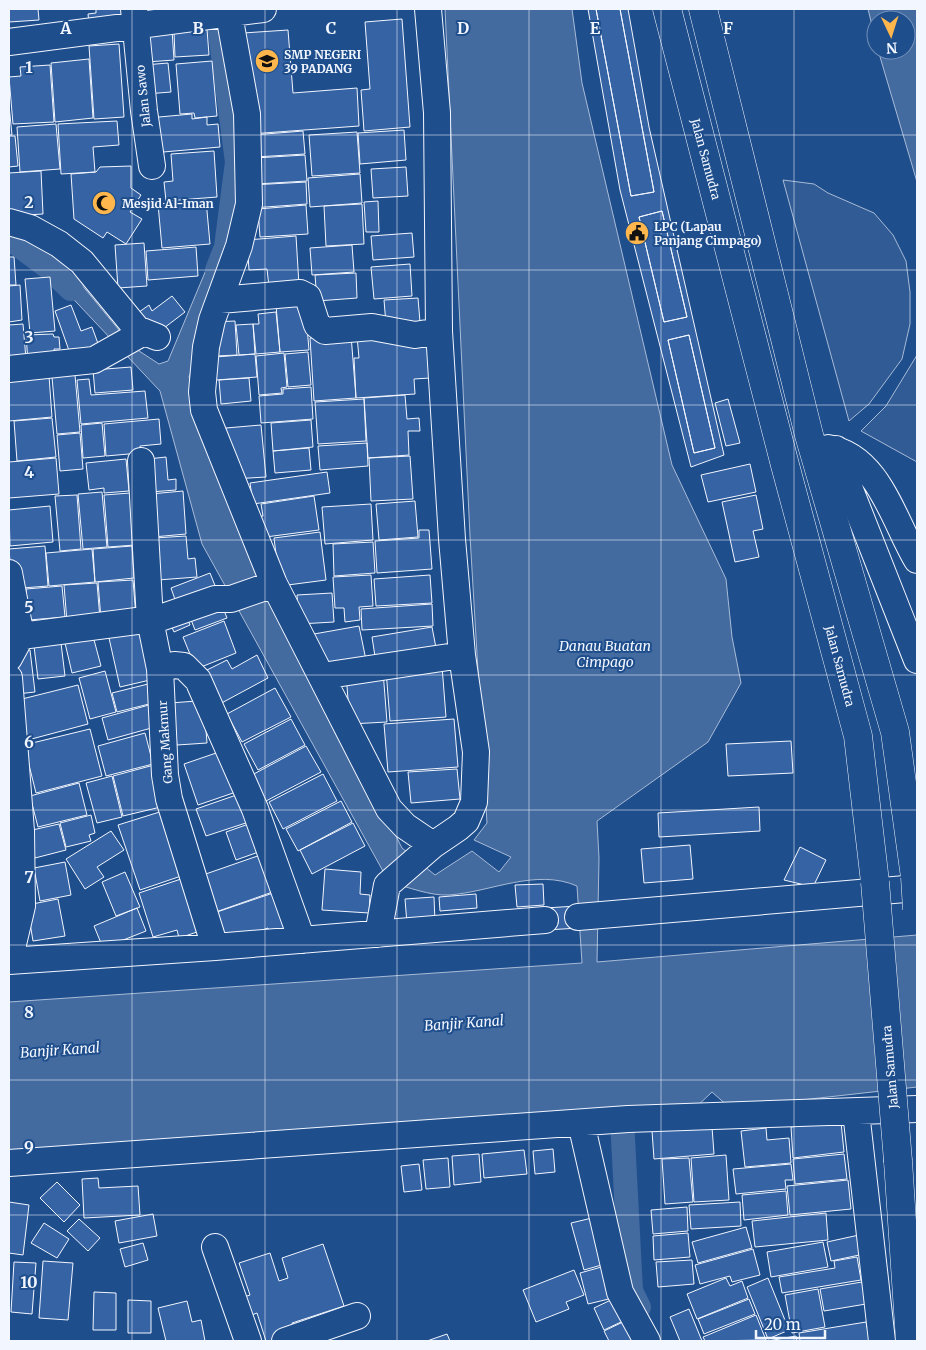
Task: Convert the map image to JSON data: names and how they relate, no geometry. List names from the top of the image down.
{
  "streets": {
    "main road": ["Jalan Samudra"],
    "street": ["Jalan Sawo", "Gang Makmur"]
  },
  "water": ["Danau Buatan Cimpago", "Banjir Kanal"],
  "places": {
    "school or university": ["SMP NEGERI 39 PADANG"],
    "mosque": ["Mesjid Al-Iman"],
    "public building": ["LPC (Lapau Panjang Cimpago)"]
  },
  "scale_bar": "20 m",
  "north": "bottom",
  "grid": {
    "columns": [
      "A",
      "B",
      "C",
      "D",
      "E",
      "F"
    ],
    "rows": [
      "1",
      "2",
      "3",
      "4",
      "5",
      "6",
      "7",
      "8",
      "9",
      "10"
    ]
  }
}
